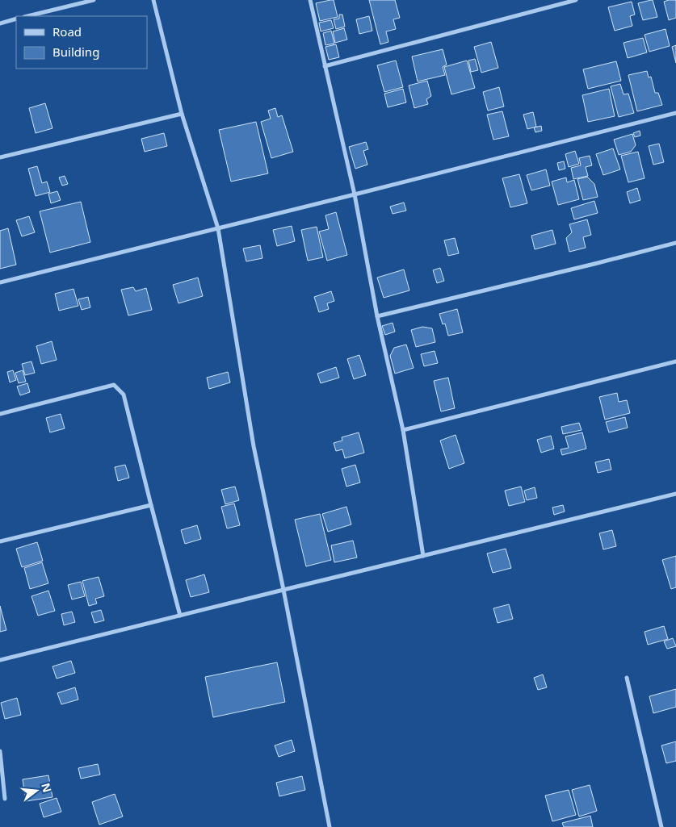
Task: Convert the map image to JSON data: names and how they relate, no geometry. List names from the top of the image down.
{
  "legend": ["Road", "Building"],
  "north": "right"
}
